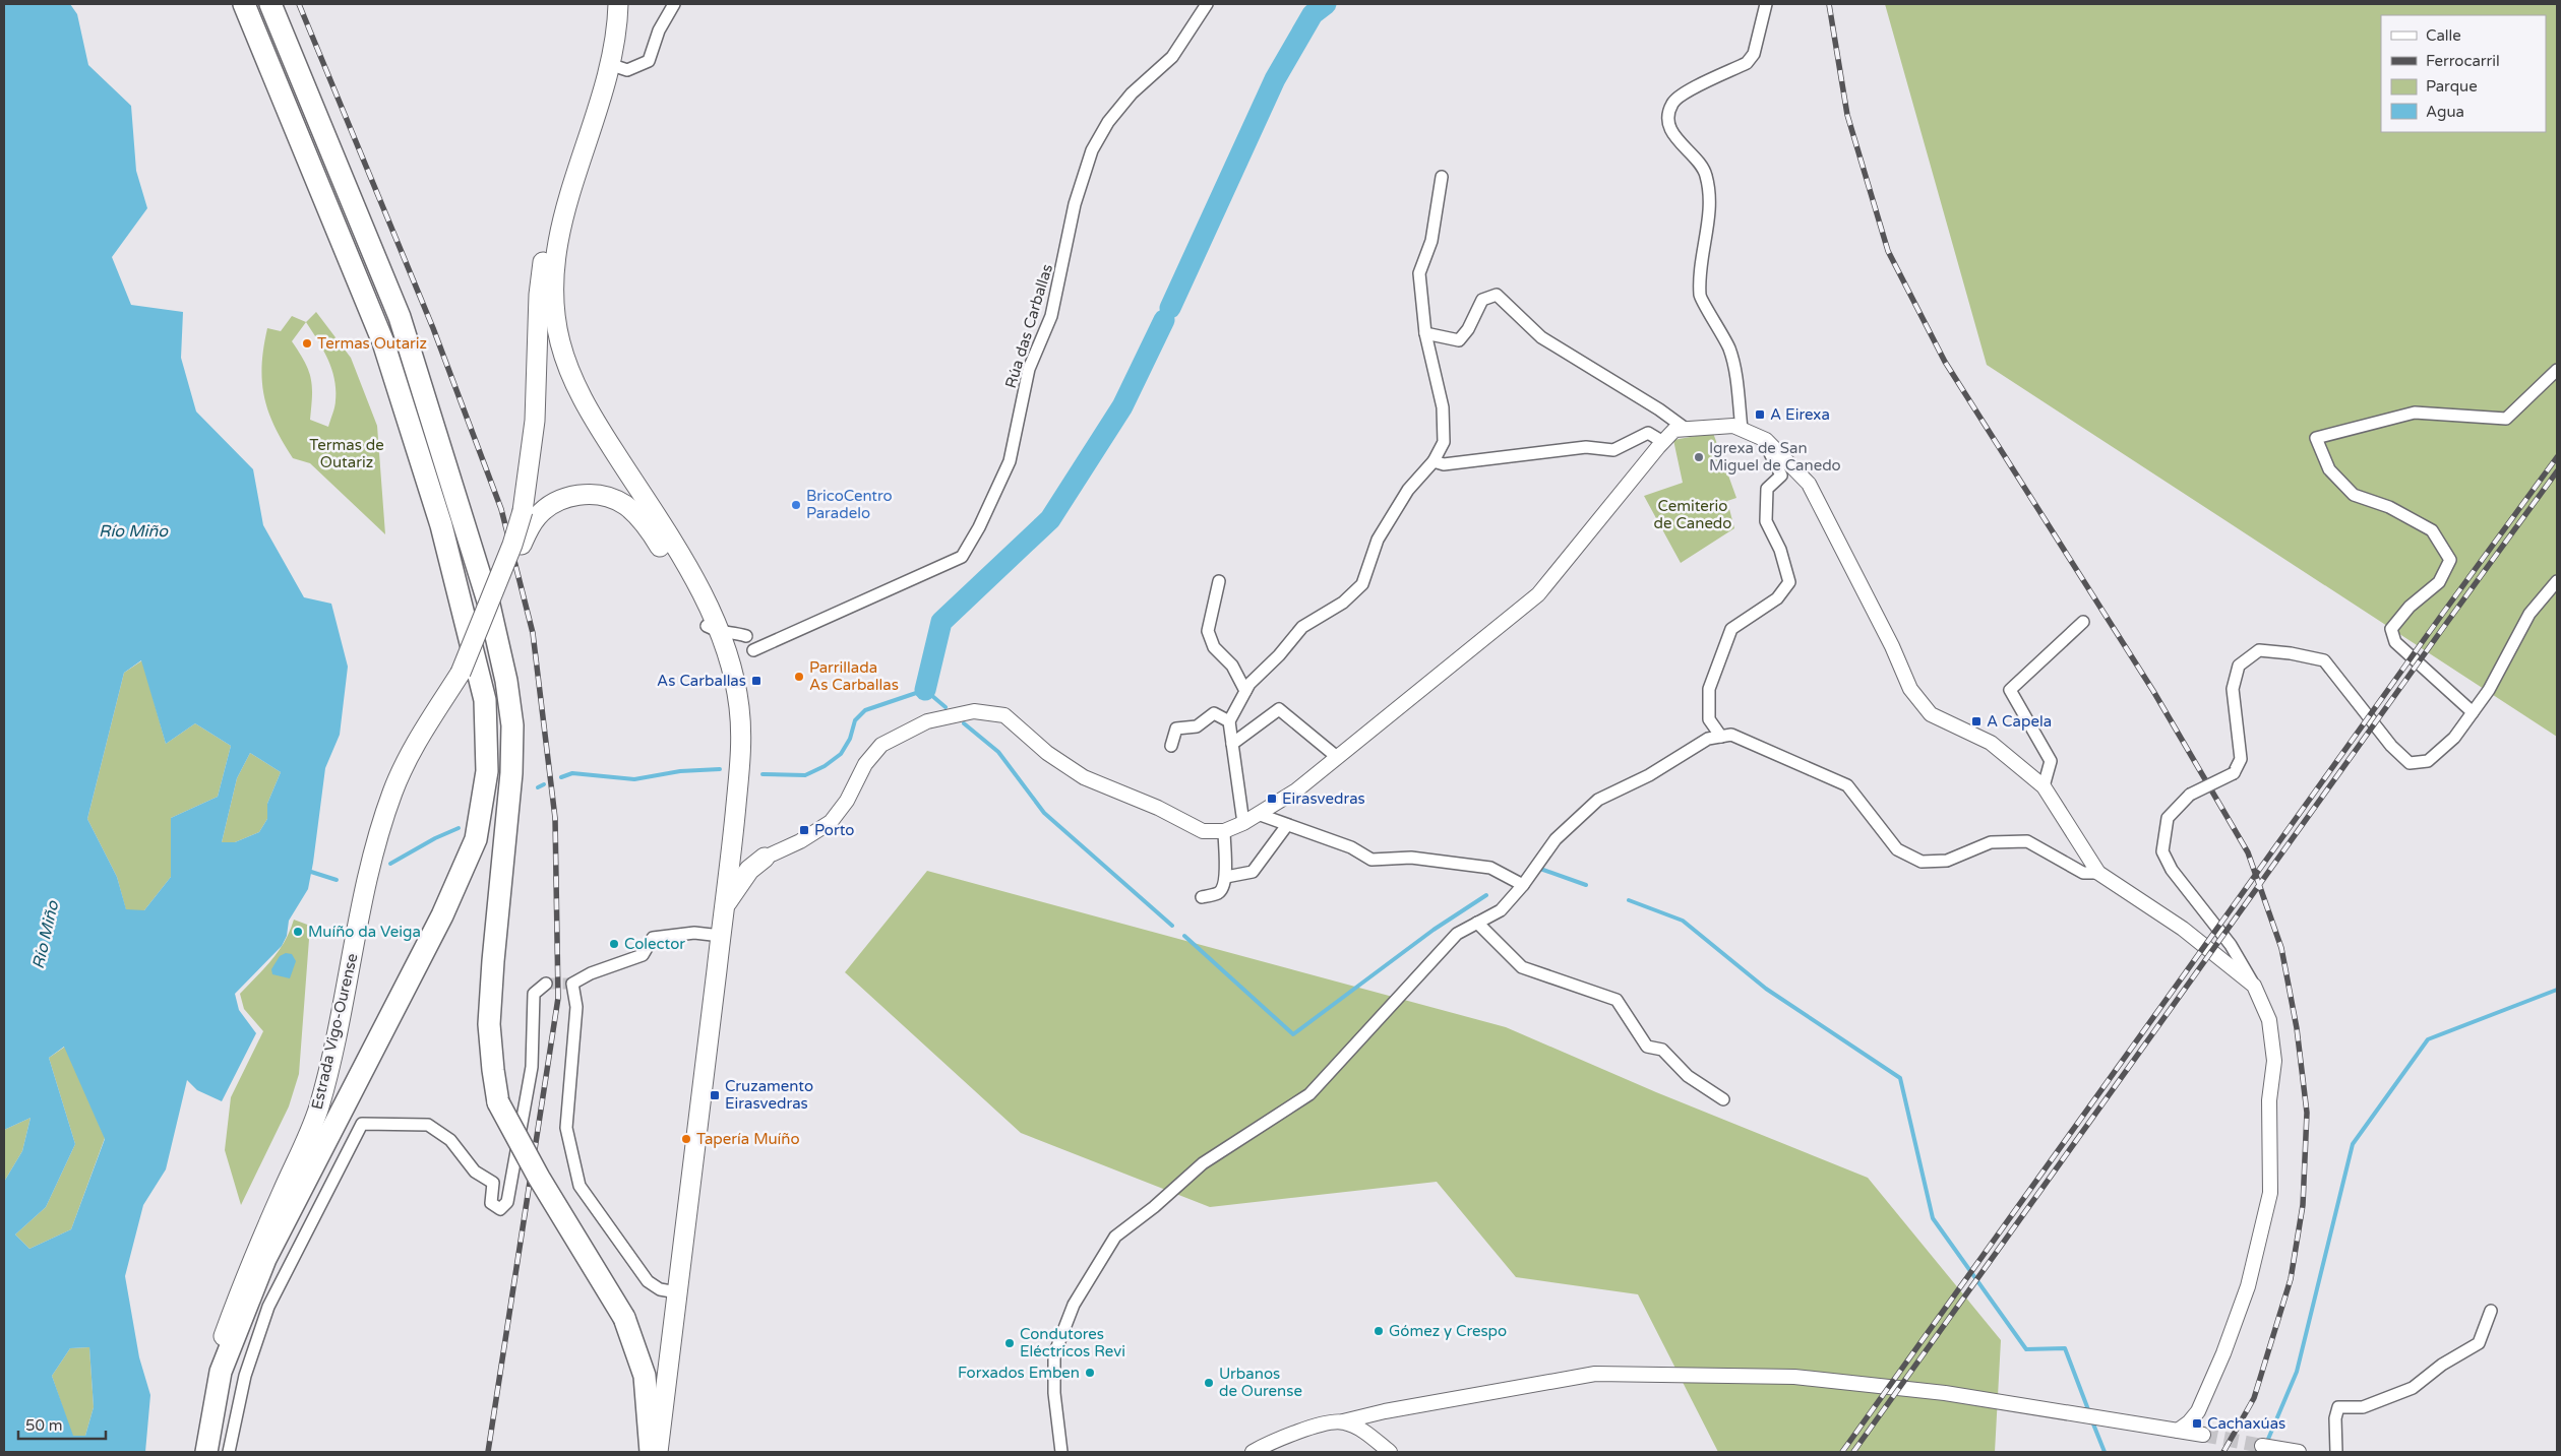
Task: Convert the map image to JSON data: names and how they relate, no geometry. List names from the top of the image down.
{
  "streets": {
    "highway": ["Estrada Vigo-Ourense"],
    "street": ["Rúa das Carballas"]
  },
  "water": ["Río Miño"],
  "parks": ["Termas de Outariz", "Cemiterio de Canedo"],
  "places": {
    "other": [
      "Termas Outariz",
      "Igrexa de San Miguel de Canedo",
      "BricoCentro Paradelo",
      "Parrillada As Carballas",
      "Muíño da Veiga",
      "Colector",
      "Tapería Muíño",
      "Gómez y Crespo",
      "Condutores Eléctricos Revi",
      "Forxados Emben",
      "Urbanos de Ourense"
    ],
    "transit": [
      "A Eirexa",
      "As Carballas",
      "A Capela",
      "Eirasvedras",
      "Porto",
      "Cruzamento Eirasvedras",
      "Cachaxúas"
    ]
  },
  "legend": [
    "Calle",
    "Ferrocarril",
    "Parque",
    "Agua"
  ],
  "scale_bar": "50 m"
}
